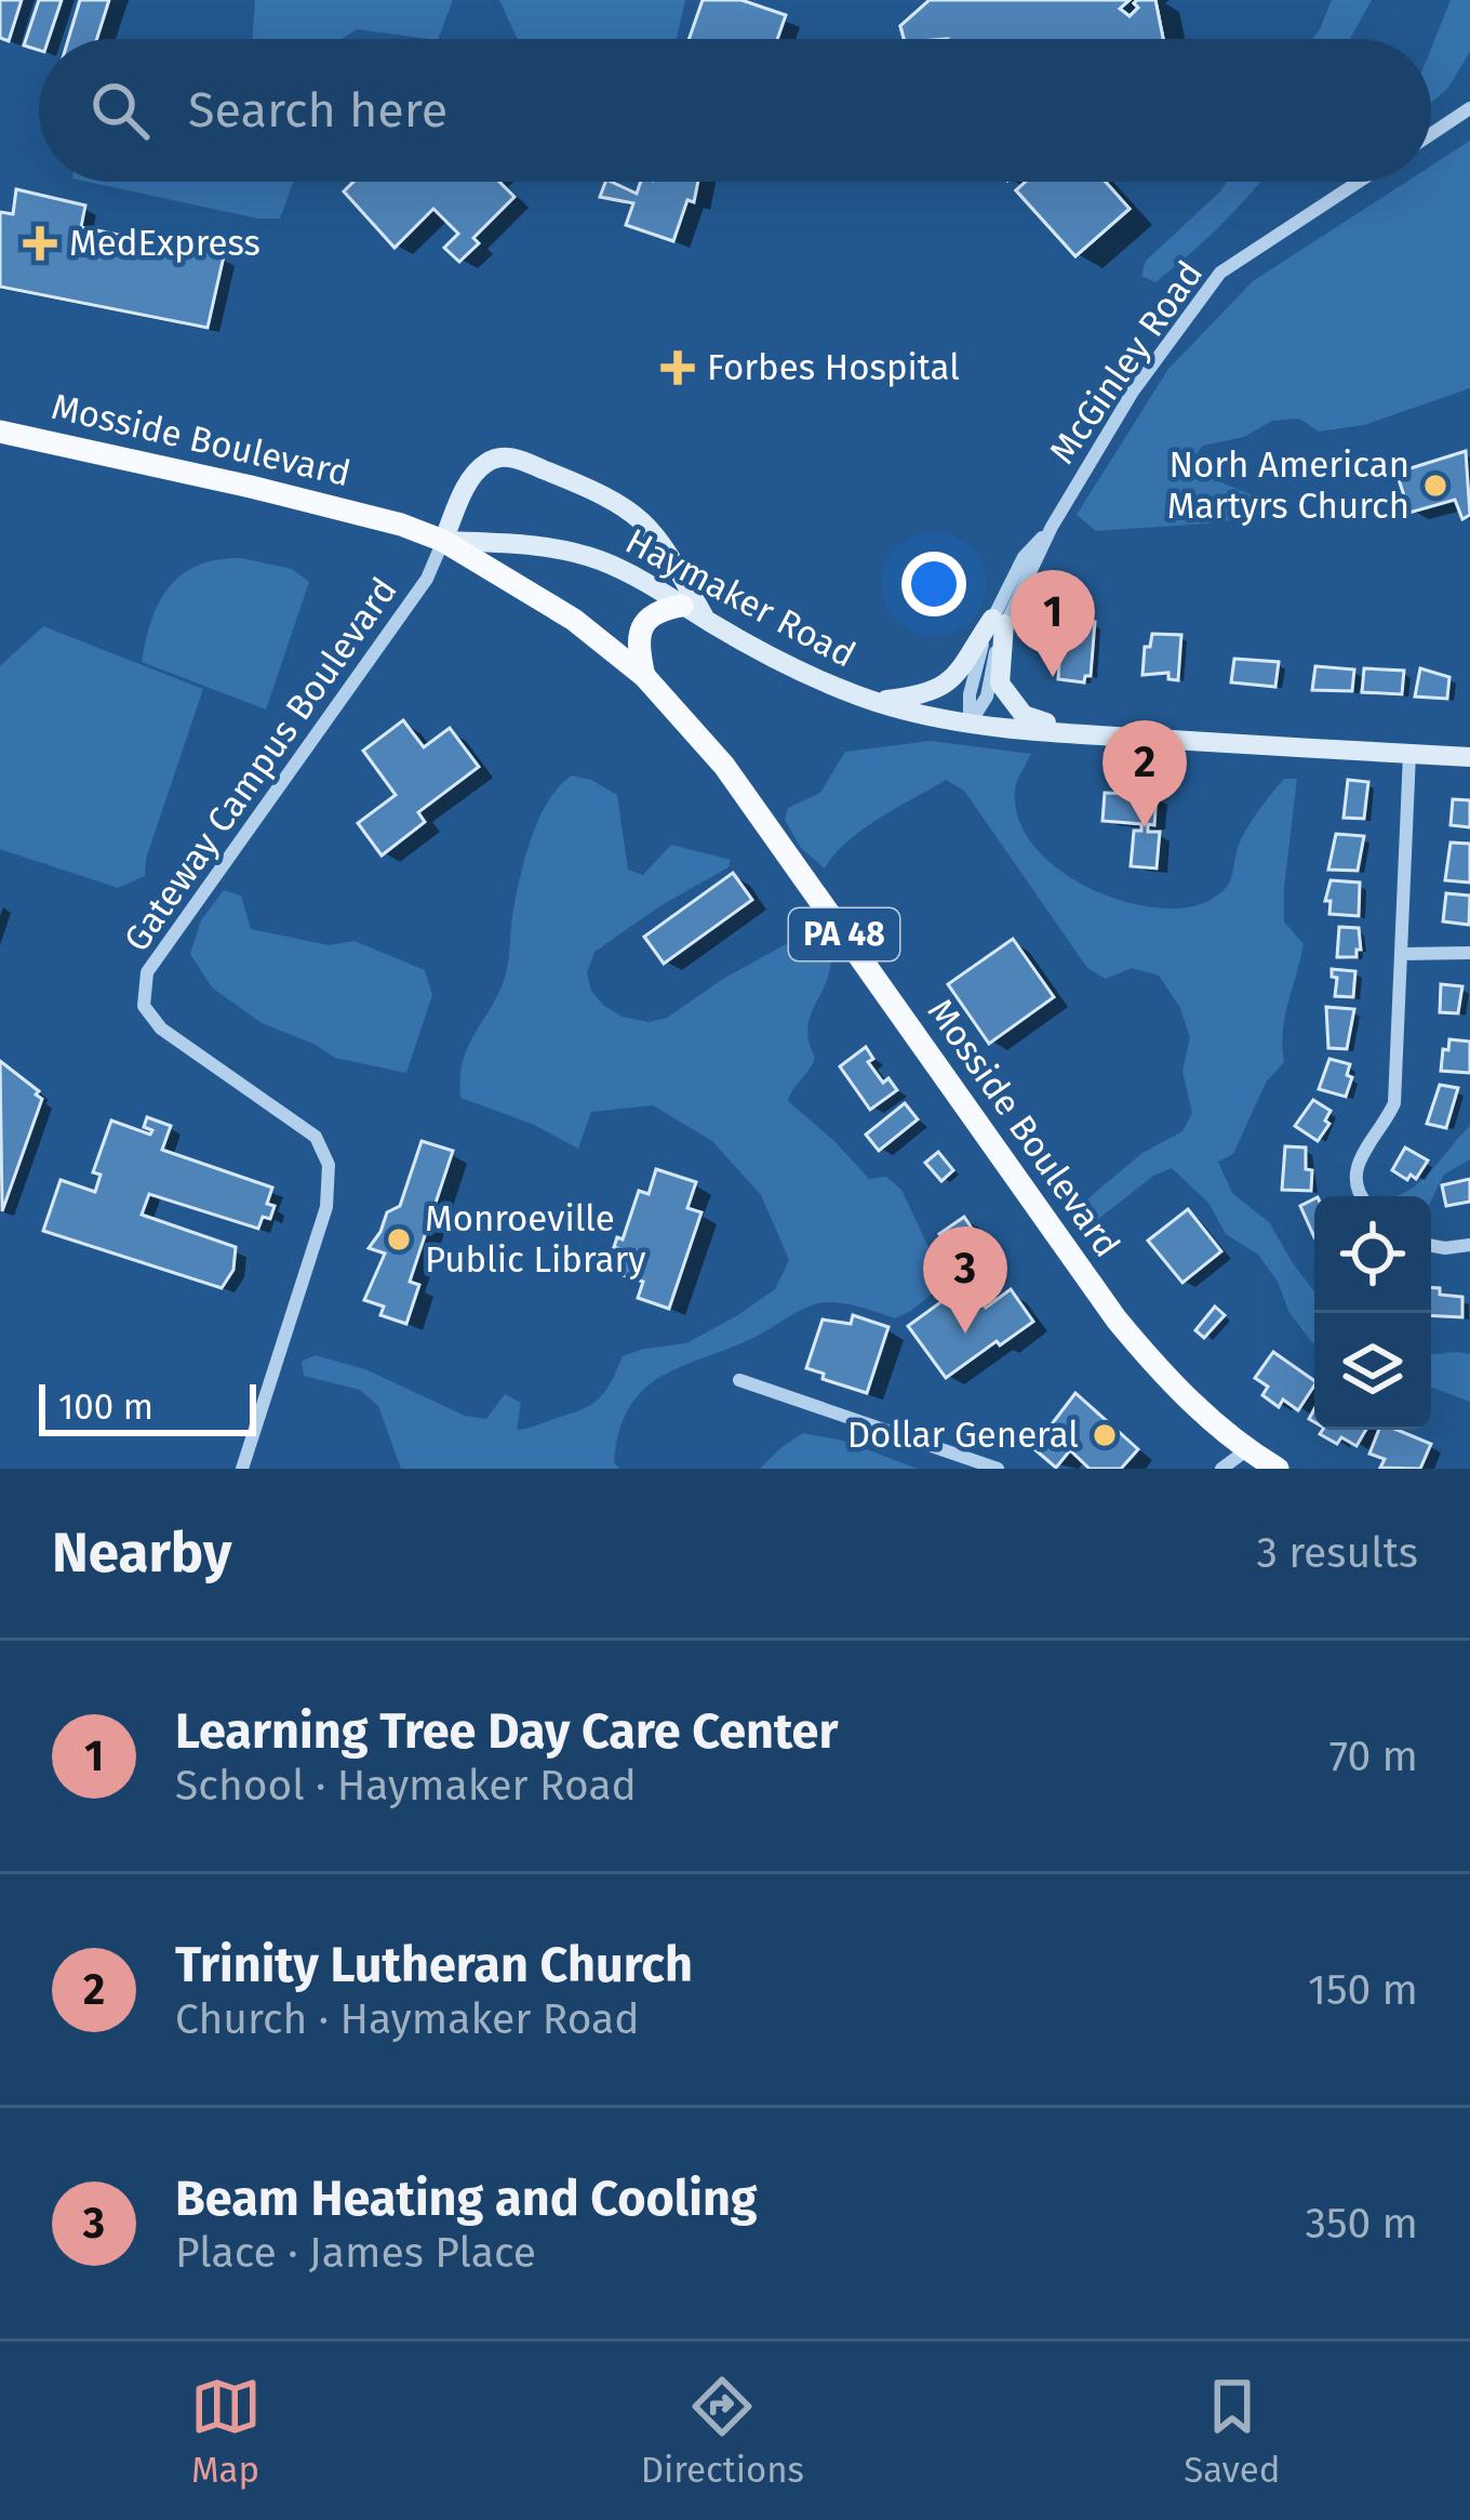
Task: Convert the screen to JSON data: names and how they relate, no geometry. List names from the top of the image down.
{
  "streets": {
    "main road": ["Mosside Boulevard", "Haymaker Road", "PA 48"],
    "street": ["McGinley Road", "Gateway Campus Boulevard"]
  },
  "crossings": [
    ["McGinley Road", "Haymaker Road"],
    ["Mosside Boulevard", "Haymaker Road"],
    ["Mosside Boulevard", "Gateway Campus Boulevard"],
    ["Haymaker Road", "Gateway Campus Boulevard"]
  ],
  "places": {
    "health": ["MedExpress", "Forbes Hospital"],
    "other": ["Norh American Martyrs Church", "Monroeville Public Library", "Dollar General"]
  },
  "scale_bar": "100 m",
  "page": {
    "search": "Search here",
    "pins": ["1", "2", "3"],
    "scale": "100 m",
    "heading": ["Nearby", "3 results"],
    "list": [
      {
        "mark": "1",
        "name": "Learning Tree Day Care Center",
        "note": "School · Haymaker Road",
        "value": "70 m"
      },
      {
        "mark": "2",
        "name": "Trinity Lutheran Church",
        "note": "Church · Haymaker Road",
        "value": "150 m"
      },
      {
        "mark": "3",
        "name": "Beam Heating and Cooling",
        "note": "Place · James Place",
        "value": "350 m"
      }
    ],
    "nav": ["Map", "Directions", "Saved"]
  }
}
